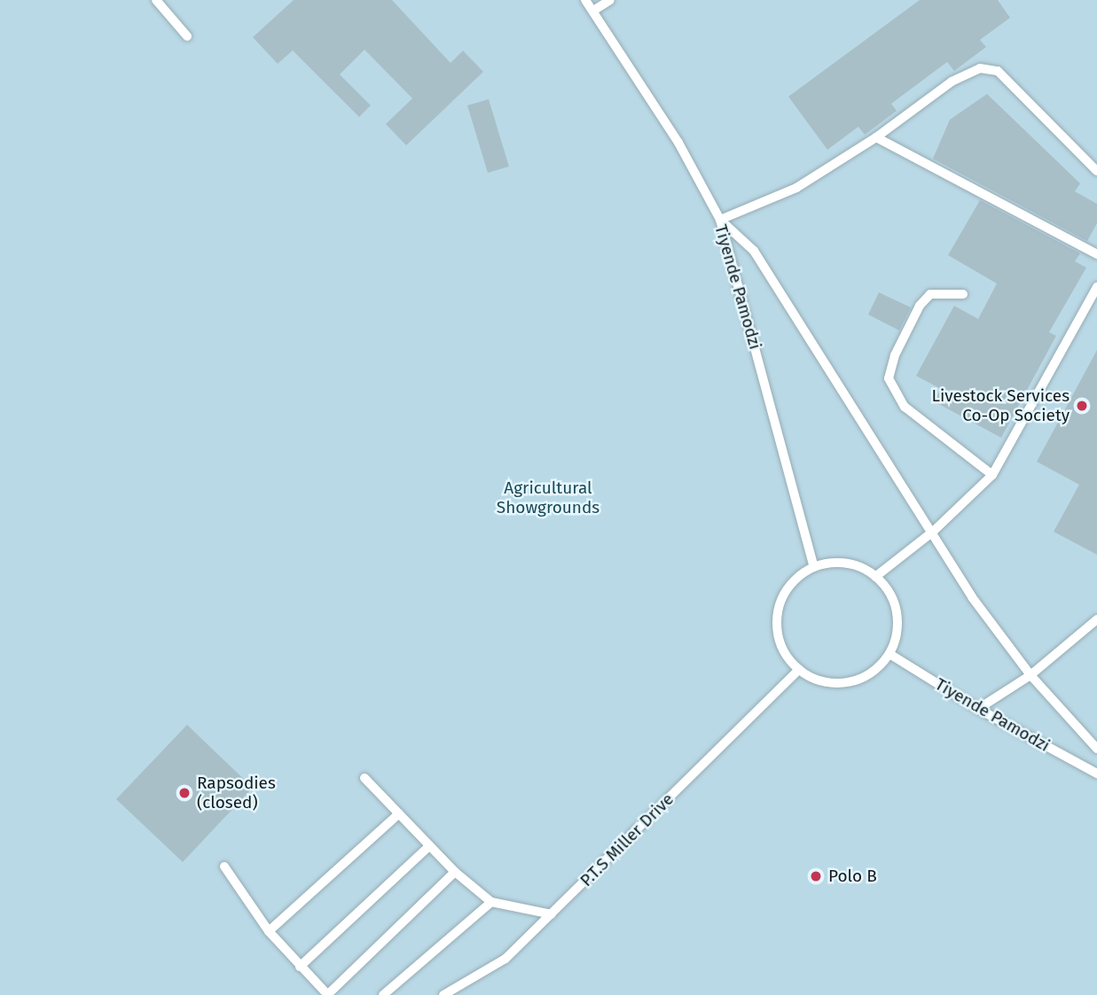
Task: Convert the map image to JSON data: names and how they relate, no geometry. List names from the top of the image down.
{
  "streets": {
    "lane": ["Tiyende Pamodzi", "P.T.S Miller Drive"]
  },
  "crossings": [
    ["Tiyende Pamodzi", "P.T.S Miller Drive"]
  ],
  "parks": ["Agricultural Showgrounds"],
  "places": ["Livestock Services Co-Op Society", "Rapsodies (closed)", "Polo B"]
}
